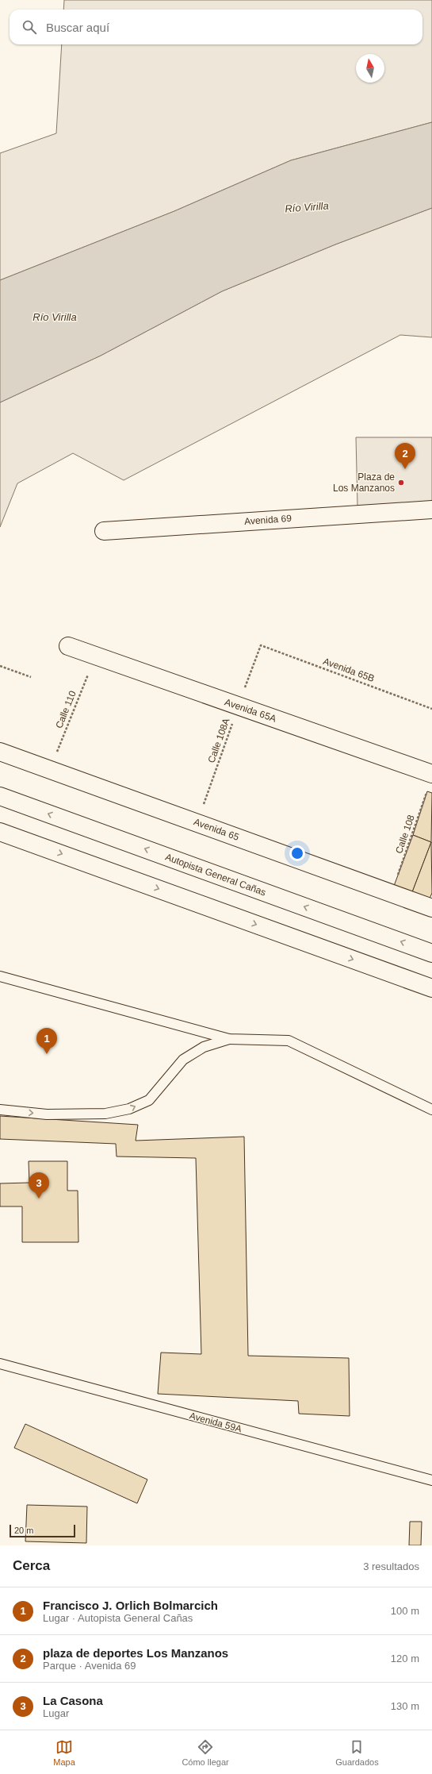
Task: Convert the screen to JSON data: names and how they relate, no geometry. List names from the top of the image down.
{
  "streets": {
    "main road": [
      "Avenida 69",
      "Avenida 65A",
      "Avenida 65",
      "Autopista General Cañas"
    ],
    "lane": ["Avenida 59A"],
    "path": [
      "Avenida 65B",
      "Calle 110",
      "Calle 108A",
      "Calle 108"
    ]
  },
  "crossings": [
    ["Avenida 65B", "Calle 108A"],
    ["Calle 110", "Avenida 65A"],
    ["Calle 110", "Avenida 65"],
    ["Avenida 65A", "Calle 108A"],
    ["Calle 108A", "Avenida 65"],
    ["Avenida 65", "Calle 108"]
  ],
  "water": ["Río Virilla"],
  "places": ["Plaza de Los Manzanos"],
  "scale_bar": "20 m",
  "north": "top",
  "page": {
    "search": "Buscar aquí",
    "pins": ["2", "1", "3"],
    "scale": "20 m",
    "heading": ["Cerca", "3 resultados"],
    "list": [
      {
        "mark": "1",
        "name": "Francisco J. Orlich Bolmarcich",
        "note": "Lugar · Autopista General Cañas",
        "value": "100 m"
      },
      {
        "mark": "2",
        "name": "plaza de deportes Los Manzanos",
        "note": "Parque · Avenida 69",
        "value": "120 m"
      },
      {
        "mark": "3",
        "name": "La Casona",
        "note": "Lugar",
        "value": "130 m"
      }
    ],
    "nav": ["Mapa", "Cómo llegar", "Guardados"]
  }
}
